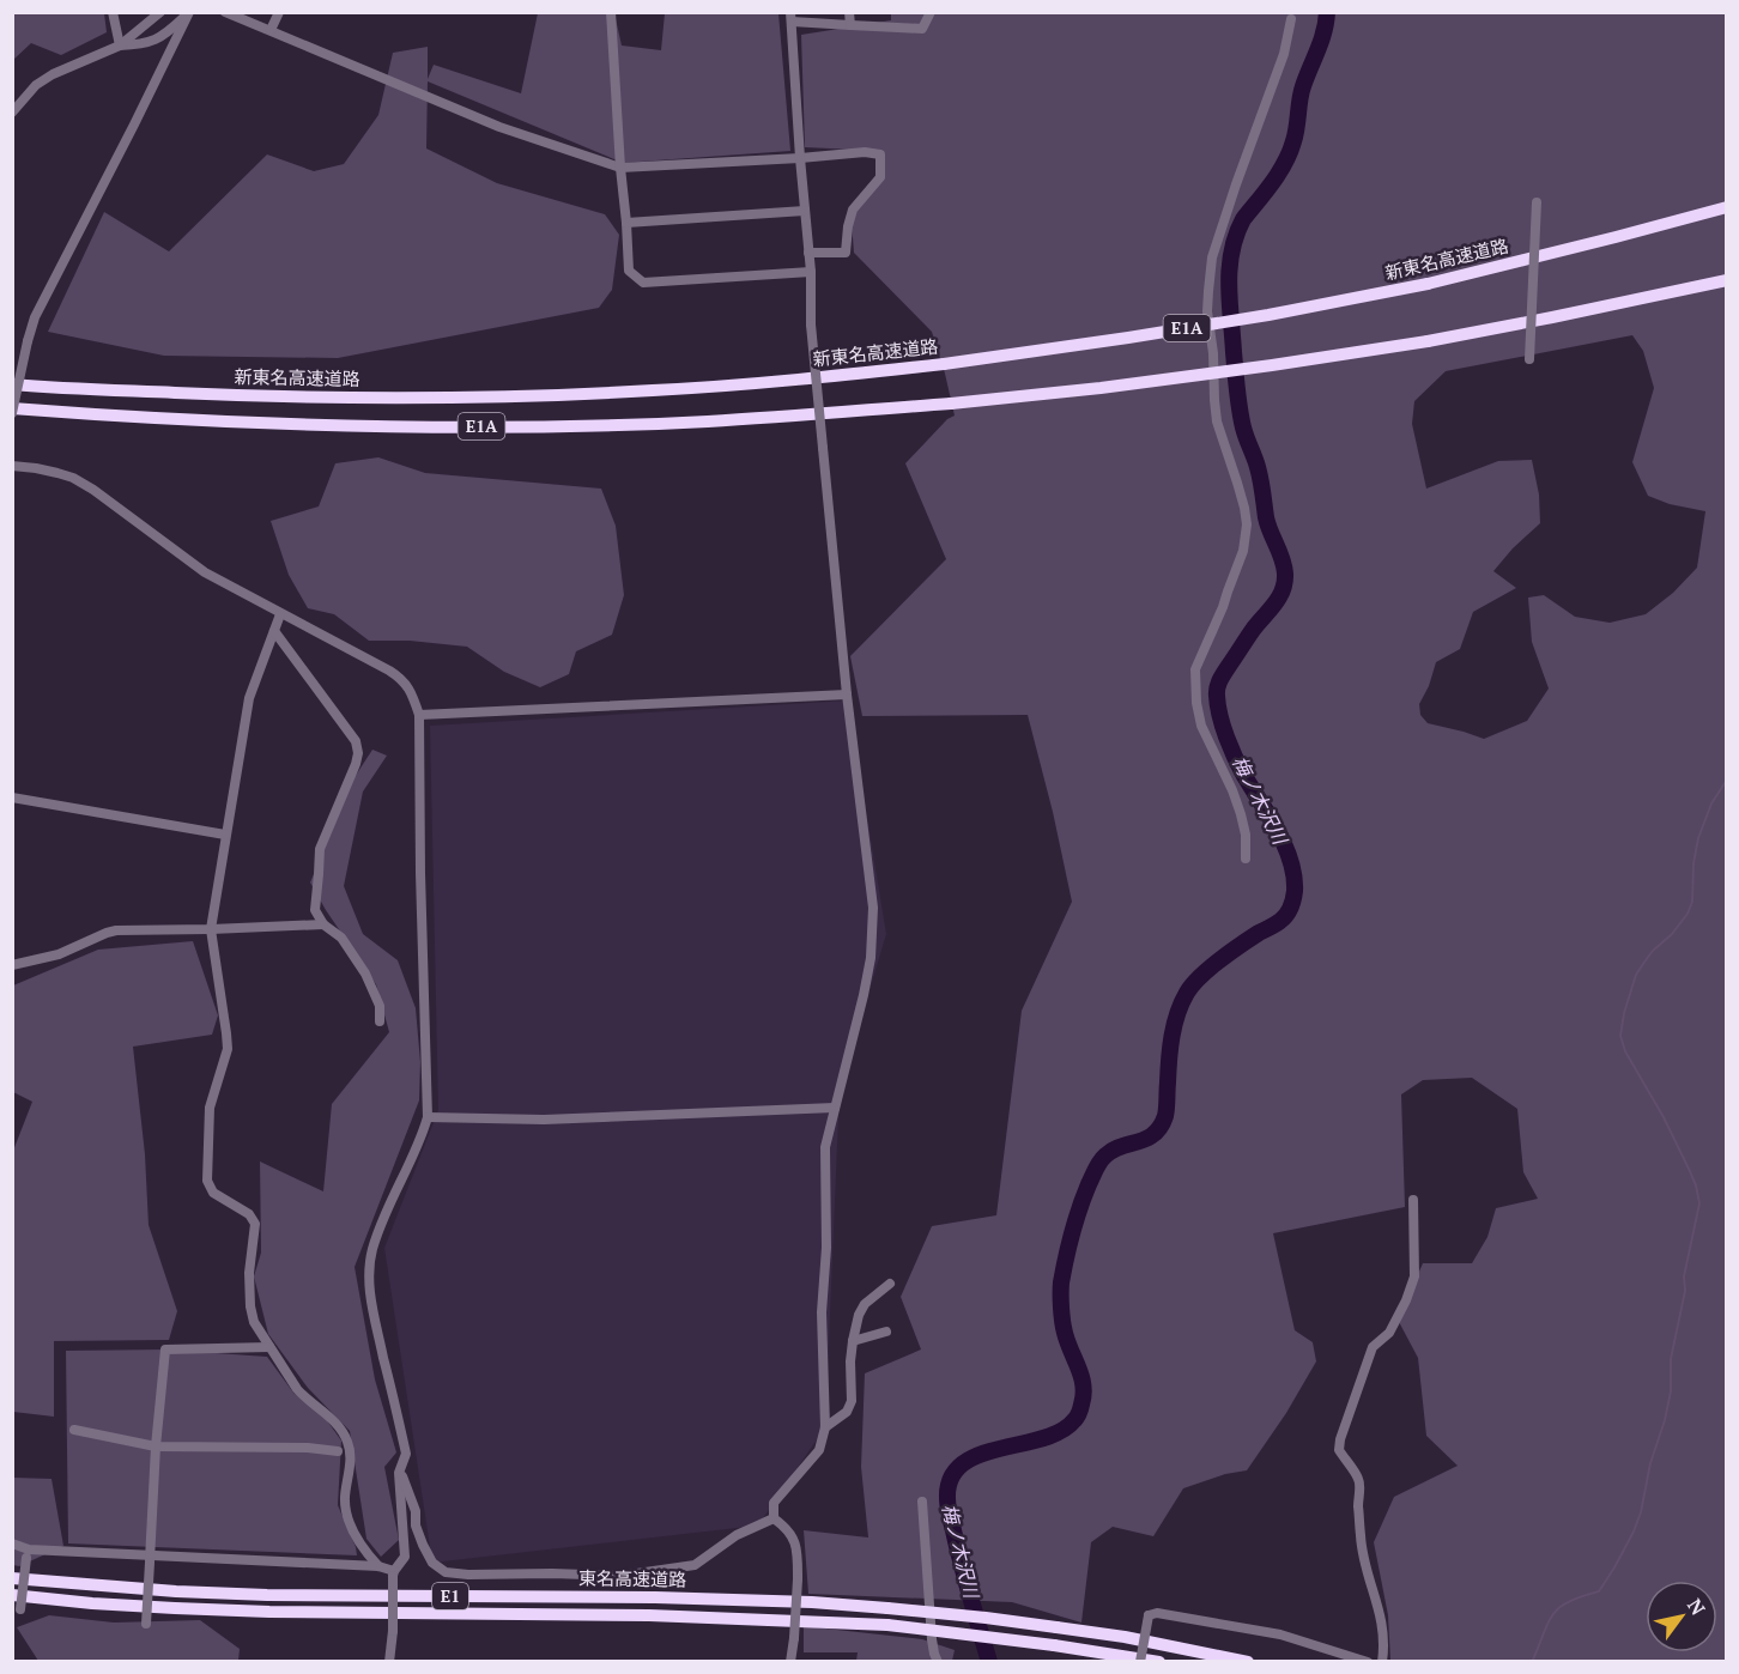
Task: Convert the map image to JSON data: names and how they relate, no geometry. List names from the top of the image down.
{
  "streets": {
    "highway": [
      "新東名高速道路",
      "E1A",
      "東名高速道路",
      "E1"
    ]
  },
  "water": ["梅ノ木沢川"],
  "north": "top right"
}
